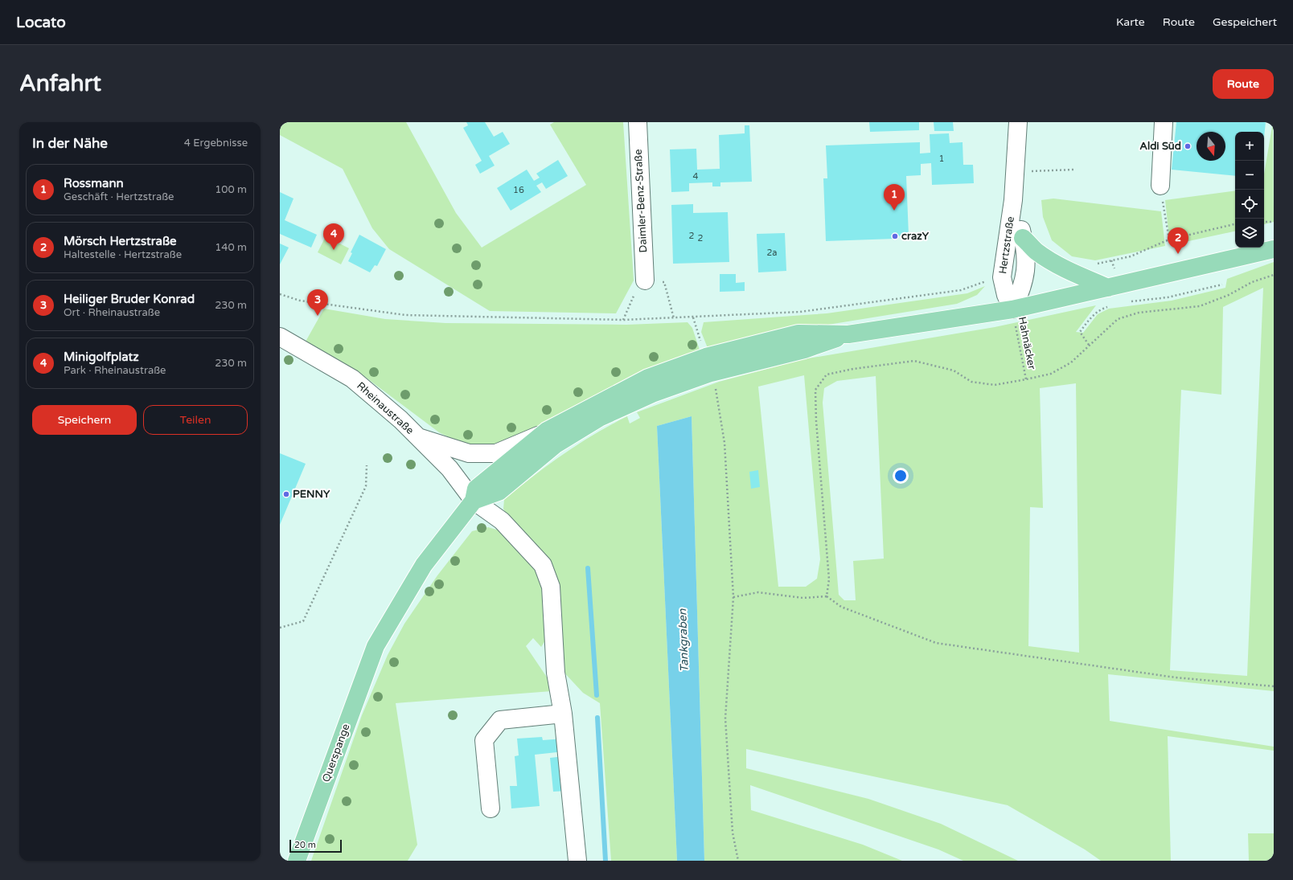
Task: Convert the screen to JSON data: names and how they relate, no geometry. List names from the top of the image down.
{
  "streets": {
    "main road": ["Querspange"],
    "street": ["Daimler-Benz-Straße", "Hertzstraße", "Rheinaustraße"],
    "path": ["Hahnäcker"]
  },
  "crossings": [
    ["Hertzstraße", "Hahnäcker"],
    ["Rheinaustraße", "Querspange"]
  ],
  "water": ["Tankgraben"],
  "places": ["Aldi Süd", "crazY", "PENNY"],
  "house_numbers": [
    "1",
    "4",
    "16",
    "2",
    "2",
    "2a"
  ],
  "scale_bar": "20 m",
  "north": "bottom",
  "page": {
    "header": "Locato",
    "nav": ["Karte", "Route", "Gespeichert"],
    "buttons": [
      "Route",
      ["Speichern", "Teilen"]
    ],
    "title": "Anfahrt",
    "heading": ["In der Nähe", "4 Ergebnisse"],
    "map_buttons": ["+", "−"],
    "list": [
      {
        "mark": "1",
        "name": "Rossmann",
        "note": "Geschäft · Hertzstraße",
        "value": "100 m"
      },
      {
        "mark": "2",
        "name": "Mörsch Hertzstraße",
        "note": "Haltestelle · Hertzstraße",
        "value": "140 m"
      },
      {
        "mark": "3",
        "name": "Heiliger Bruder Konrad",
        "note": "Ort · Rheinaustraße",
        "value": "230 m"
      },
      {
        "mark": "4",
        "name": "Minigolfplatz",
        "note": "Park · Rheinaustraße",
        "value": "230 m"
      }
    ],
    "pins": [
      "1",
      "4",
      "2",
      "3"
    ],
    "scale": "20 m"
  }
}
